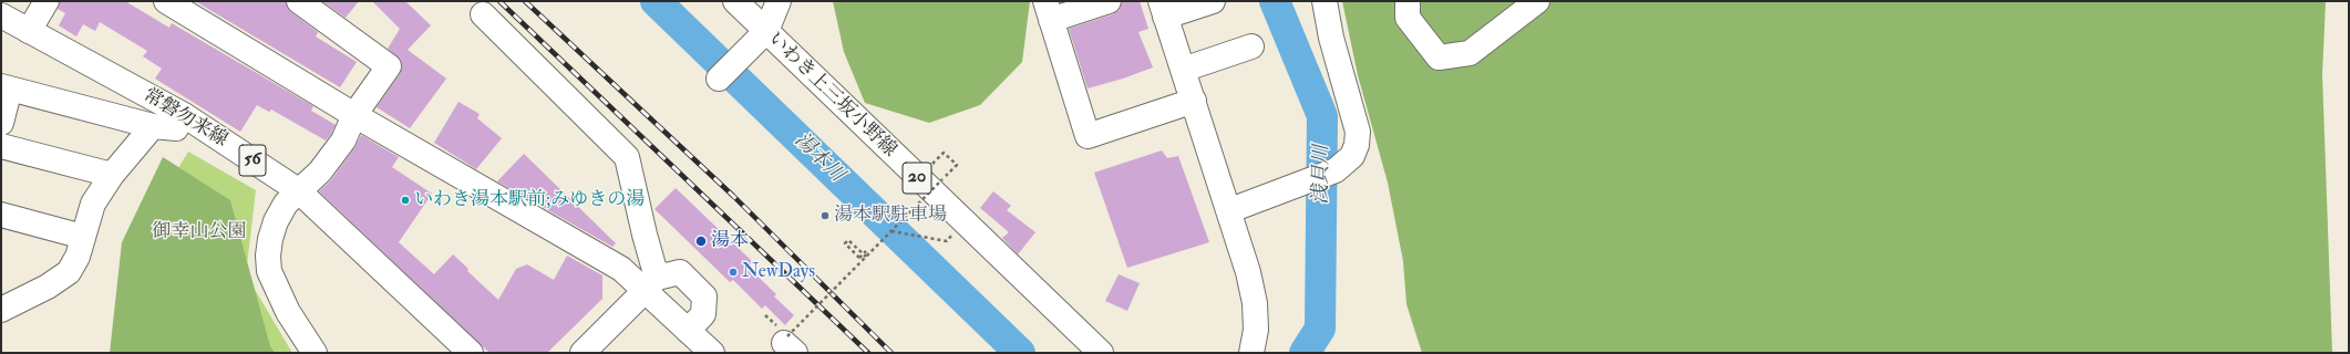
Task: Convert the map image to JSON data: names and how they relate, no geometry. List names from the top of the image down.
{
  "streets": {
    "street": [
      "いわき上三坂小野線",
      "常磐勿来線",
      "56",
      "20"
    ]
  },
  "water": ["湯本川", "浅貝川"],
  "parks": ["御幸山公園"],
  "places": [
    "いわき湯本駅前;みゆきの湯",
    "湯本駅駐車場",
    "湯本",
    "NewDays"
  ]
}
